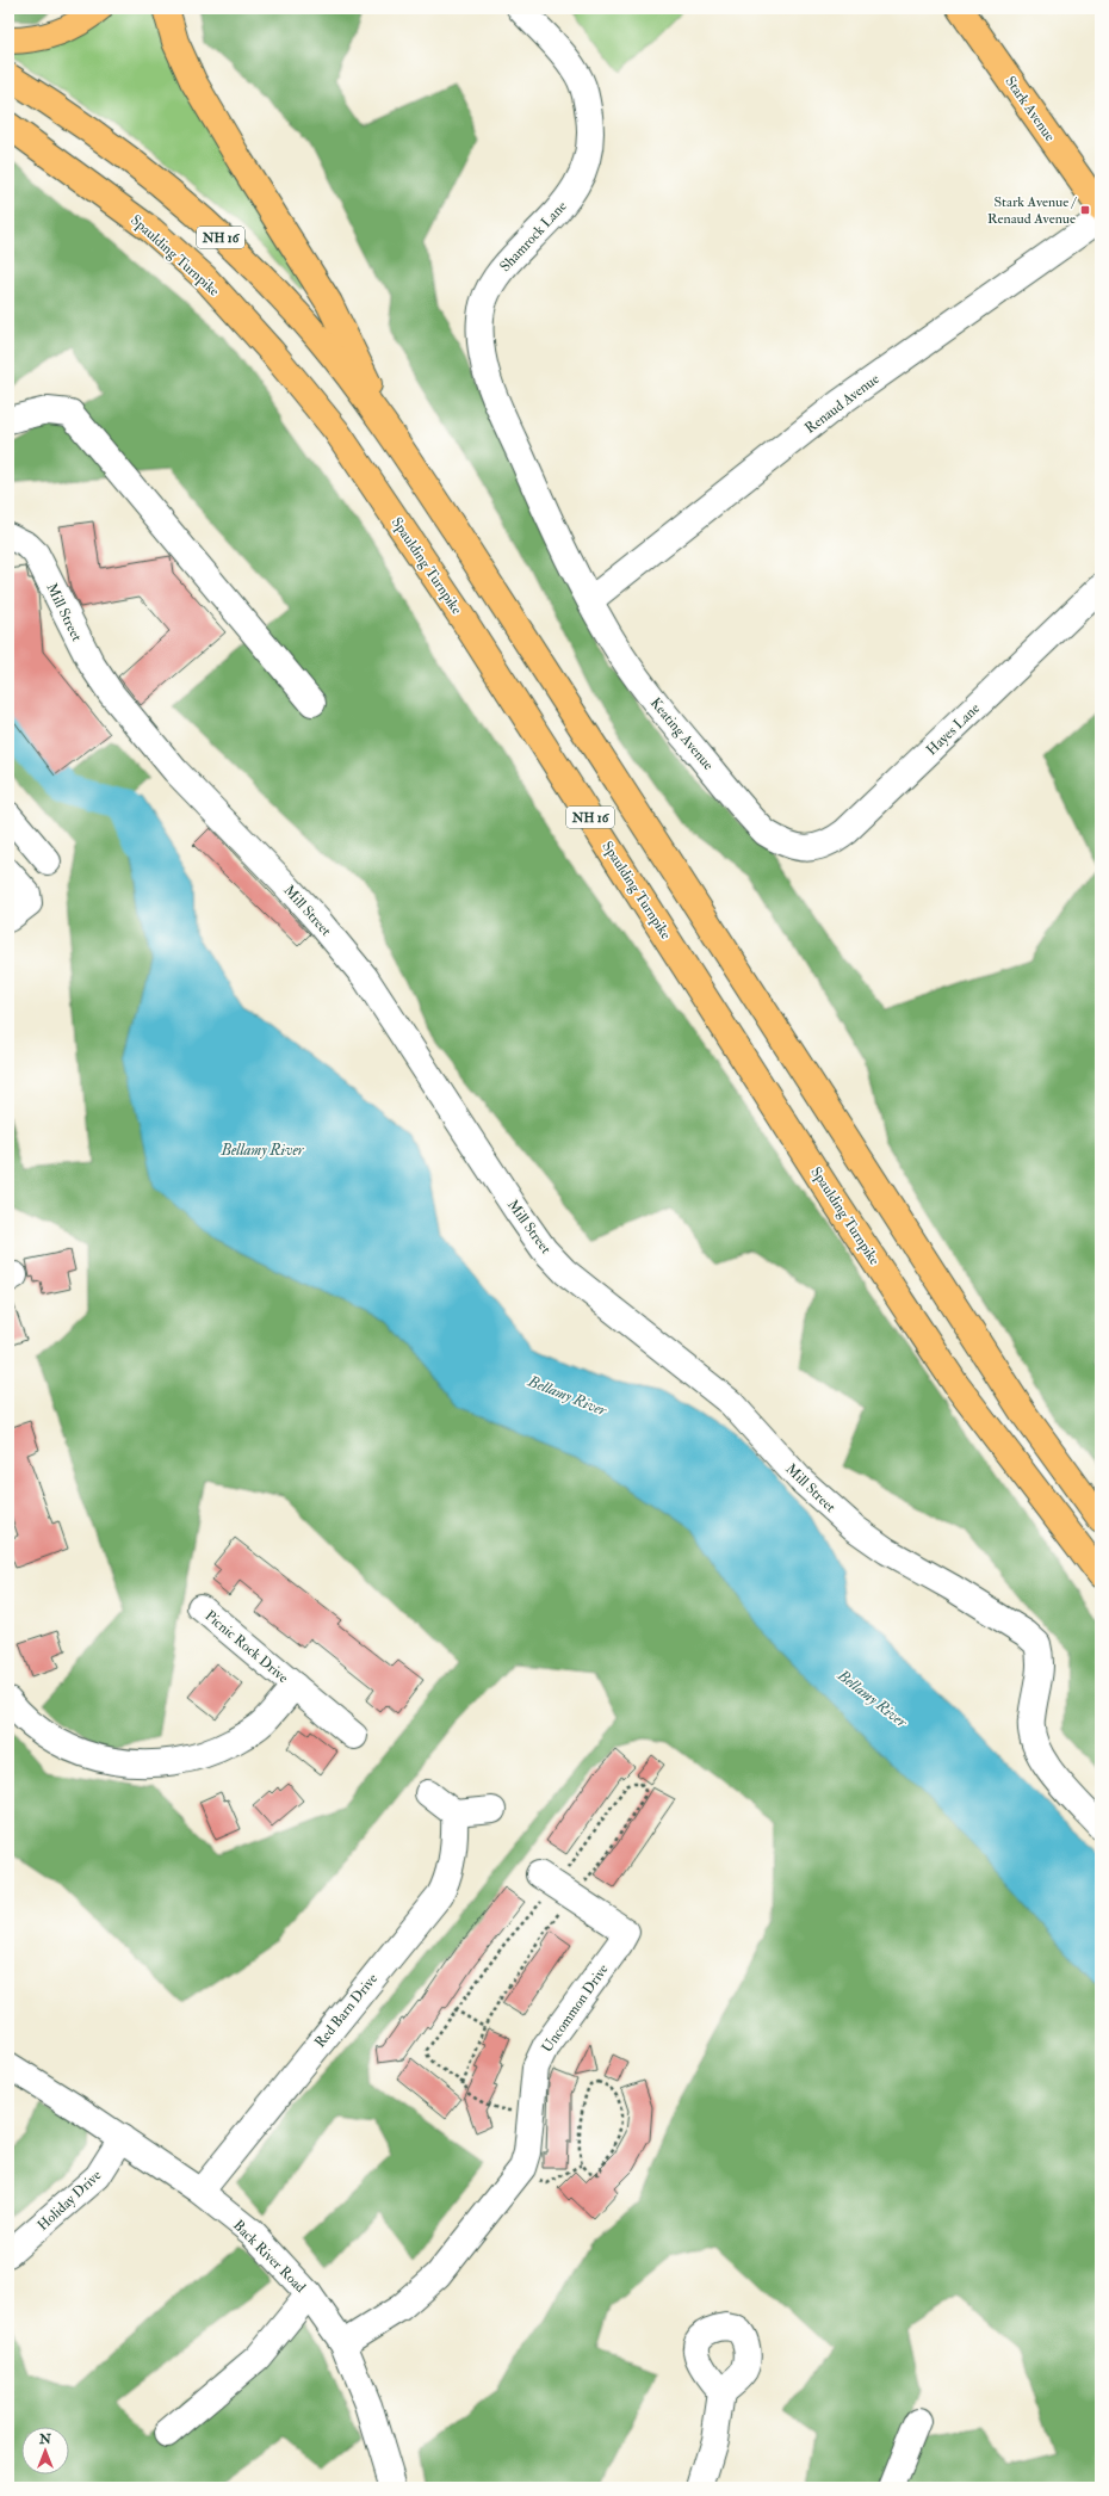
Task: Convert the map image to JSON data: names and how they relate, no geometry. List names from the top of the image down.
{
  "streets": {
    "main road": ["Stark Avenue", "NH 16", "Spaulding Turnpike"],
    "street": [
      "Shamrock Lane",
      "Renaud Avenue",
      "Mill Street",
      "Hayes Lane",
      "Keating Avenue",
      "Picnic Rock Drive",
      "Uncommon Drive",
      "Red Barn Drive",
      "Holiday Drive",
      "Back River Road"
    ]
  },
  "crossings": [
    ["Shamrock Lane", "Renaud Avenue"],
    ["Shamrock Lane", "Keating Avenue"],
    ["Renaud Avenue", "Keating Avenue"],
    ["Hayes Lane", "Keating Avenue"],
    ["Uncommon Drive", "Back River Road"],
    ["Red Barn Drive", "Back River Road"],
    ["Holiday Drive", "Back River Road"]
  ],
  "water": ["Bellamy River"],
  "places": {
    "transit": ["Stark Avenue / Renaud Avenue"]
  },
  "north": "top"
}
